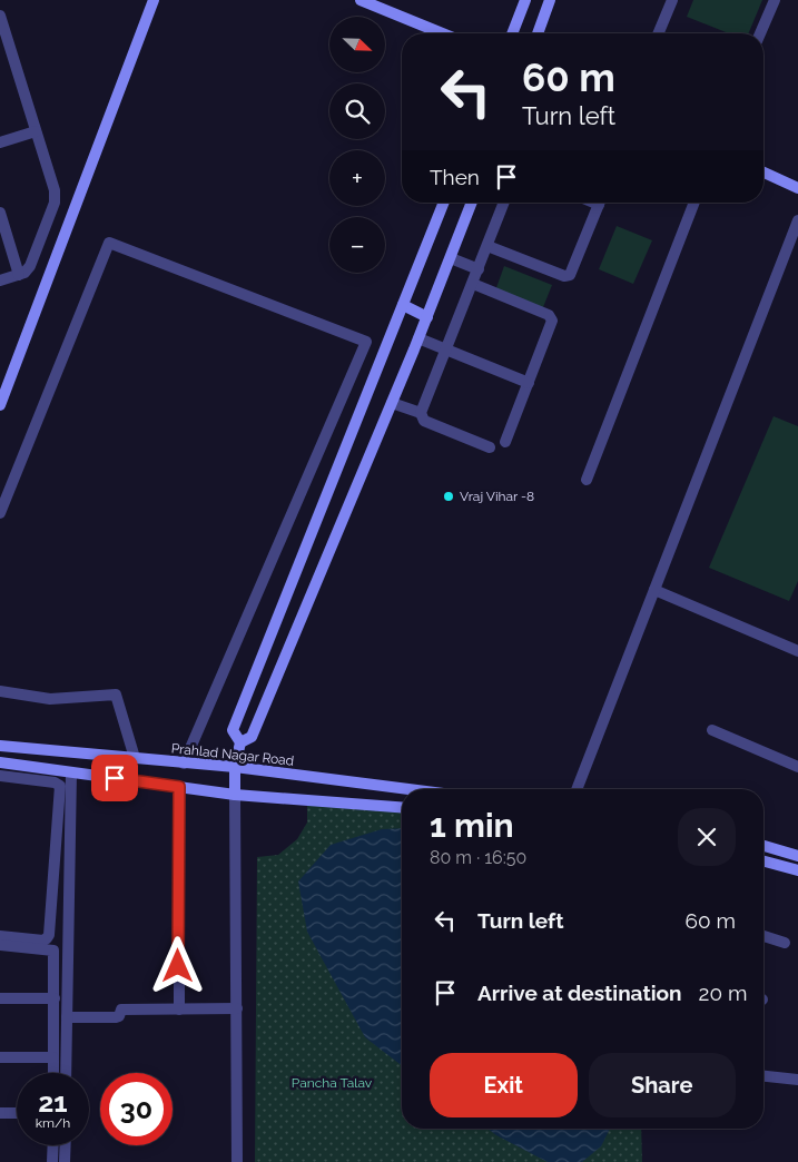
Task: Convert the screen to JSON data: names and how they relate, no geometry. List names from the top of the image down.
{
  "streets": {
    "street": ["Prahlad Nagar Road"]
  },
  "parks": ["Pancha Talav"],
  "places": ["Vraj Vihar -8"],
  "north": "bottom right",
  "page": {
    "map_buttons": ["+", "−"],
    "turn": ["60 m", "Turn left"],
    "then": "Then",
    "heading": ["1 min", "80 m · 16:50"],
    "list": [
      {
        "name": "Turn left",
        "value": "60 m"
      },
      {
        "name": "Arrive at destination",
        "value": "20 m"
      }
    ],
    "buttons": ["Exit", "Share"],
    "speed": "21 km/h",
    "limit": "30"
  }
}
